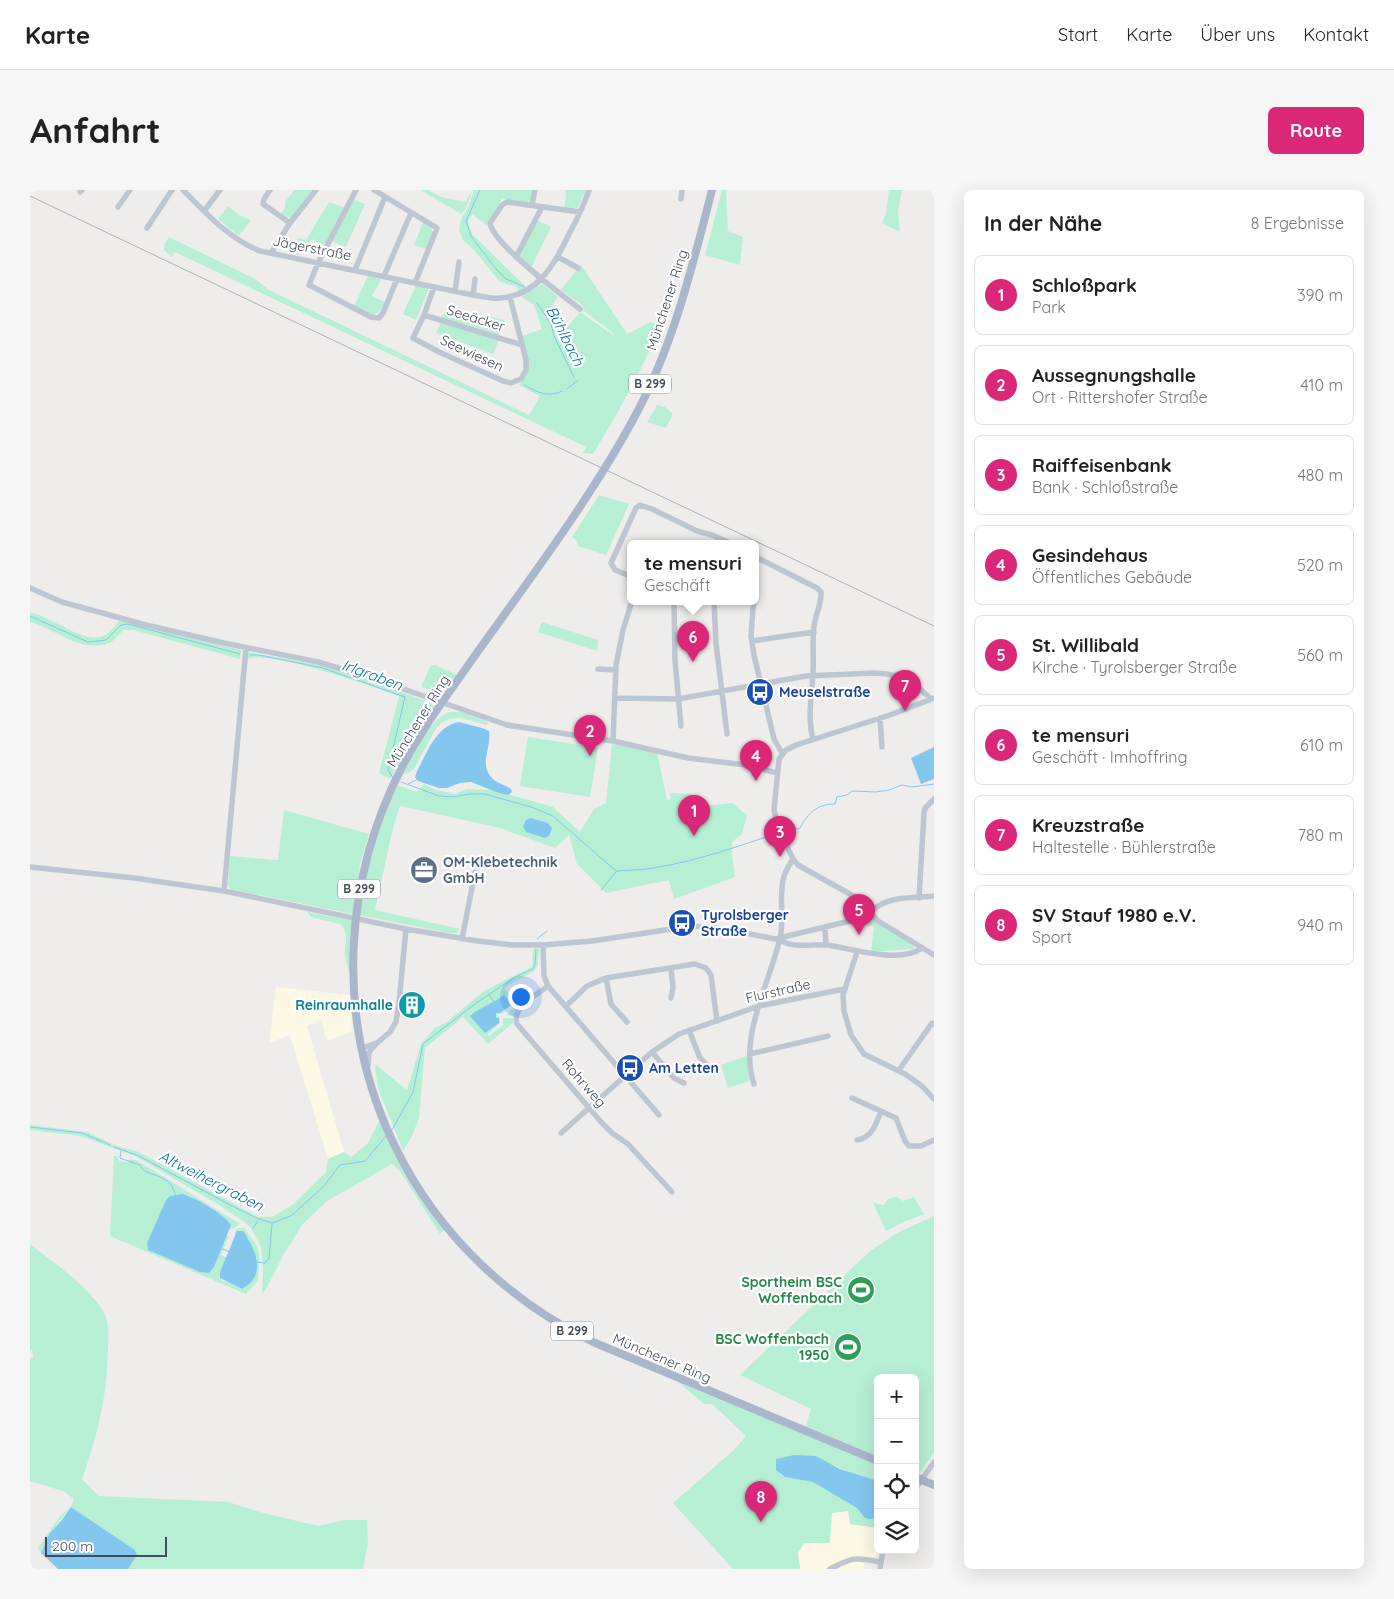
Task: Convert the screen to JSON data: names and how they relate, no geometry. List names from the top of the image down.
{
  "streets": {
    "main road": ["Münchener Ring", "B 299"],
    "street": [
      "Jägerstraße",
      "Seeäcker",
      "Seewiesen",
      "Flurstraße",
      "Rohrweg"
    ]
  },
  "crossings": [
    ["Jägerstraße", "Seewiesen"],
    ["Seeäcker", "Seewiesen"],
    ["Flurstraße", "Rohrweg"]
  ],
  "water": ["Bühlbach", "Irlgraben", "Altweihergraben"],
  "places": {
    "bus stop": ["Meuselstraße", "Tyrolsberger Straße", "Am Letten"],
    "office": ["OM-Klebetechnik GmbH"],
    "building": ["Reinraumhalle"],
    "sports": ["Sportheim BSC Woffenbach", "BSC Woffenbach 1950"]
  },
  "scale_bar": "200 m",
  "page": {
    "header": "Karte",
    "nav": [
      "Start",
      "Karte",
      "Über uns",
      "Kontakt"
    ],
    "buttons": "Route",
    "title": "Anfahrt",
    "heading": ["In der Nähe", "8 Ergebnisse"],
    "list": [
      {
        "mark": "1",
        "name": "Schloßpark",
        "note": "Park",
        "value": "390 m"
      },
      {
        "mark": "2",
        "name": "Aussegnungshalle",
        "note": "Ort · Rittershofer Straße",
        "value": "410 m"
      },
      {
        "mark": "3",
        "name": "Raiffeisenbank",
        "note": "Bank · Schloßstraße",
        "value": "480 m"
      },
      {
        "mark": "4",
        "name": "Gesindehaus",
        "note": "Öffentliches Gebäude",
        "value": "520 m"
      },
      {
        "mark": "5",
        "name": "St. Willibald",
        "note": "Kirche · Tyrolsberger Straße",
        "value": "560 m"
      },
      {
        "mark": "6",
        "name": "te mensuri",
        "note": "Geschäft · Imhoffring",
        "value": "610 m"
      },
      {
        "mark": "7",
        "name": "Kreuzstraße",
        "note": "Haltestelle · Bühlerstraße",
        "value": "780 m"
      },
      {
        "mark": "8",
        "name": "SV Stauf 1980 e.V.",
        "note": "Sport",
        "value": "940 m"
      }
    ],
    "popup": ["te mensuri", "Geschäft"],
    "pins": [
      "6",
      "7",
      "2",
      "4",
      "1",
      "3",
      "5",
      "8"
    ],
    "map_buttons": ["+", "−"],
    "scale": "200 m"
  }
}
